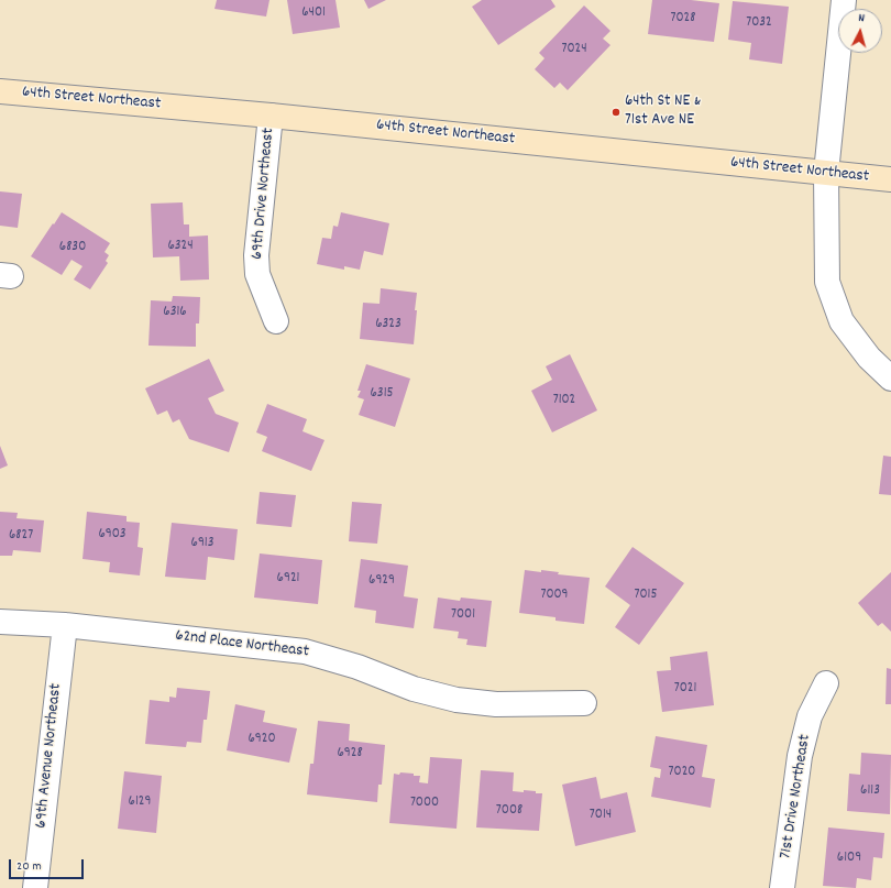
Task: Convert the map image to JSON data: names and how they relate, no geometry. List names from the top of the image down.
{
  "streets": {
    "main road": ["64th Street Northeast"],
    "street": [
      "69th Drive Northeast",
      "62nd Place Northeast",
      "69th Avenue Northeast",
      "71st Drive Northeast"
    ]
  },
  "crossings": [
    ["64th Street Northeast", "69th Drive Northeast"],
    ["62nd Place Northeast", "69th Avenue Northeast"]
  ],
  "places": ["64th St NE & 71st Ave NE"],
  "house_numbers": [
    "6401",
    "7028",
    "7032",
    "7024",
    "6324",
    "6830",
    "6316",
    "6323",
    "6315",
    "7102",
    "6903",
    "6827",
    "6913",
    "6921",
    "6929",
    "7009",
    "7015",
    "7001",
    "7021",
    "6920",
    "6928",
    "7020",
    "6113",
    "6129",
    "7000",
    "7008",
    "7014",
    "6109"
  ],
  "scale_bar": "20 m",
  "north": "top"
}
